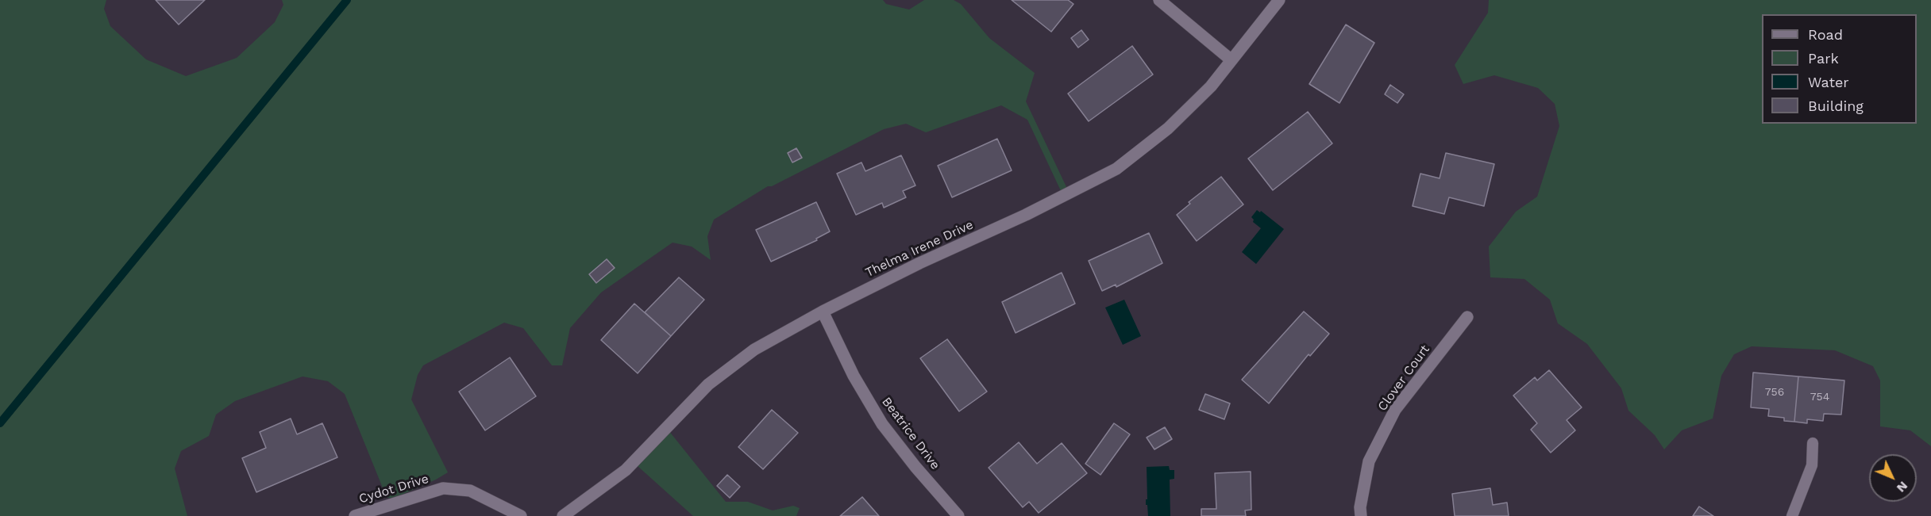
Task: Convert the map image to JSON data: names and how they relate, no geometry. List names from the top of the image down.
{
  "streets": {
    "street": [
      "Thelma Irene Drive",
      "Clover Court",
      "Beatrice Drive",
      "Cydot Drive"
    ]
  },
  "crossings": [
    ["Thelma Irene Drive", "Beatrice Drive"]
  ],
  "house_numbers": ["756", "754"],
  "legend": [
    "Road",
    "Park",
    "Water",
    "Building"
  ],
  "north": "bottom right"
}
